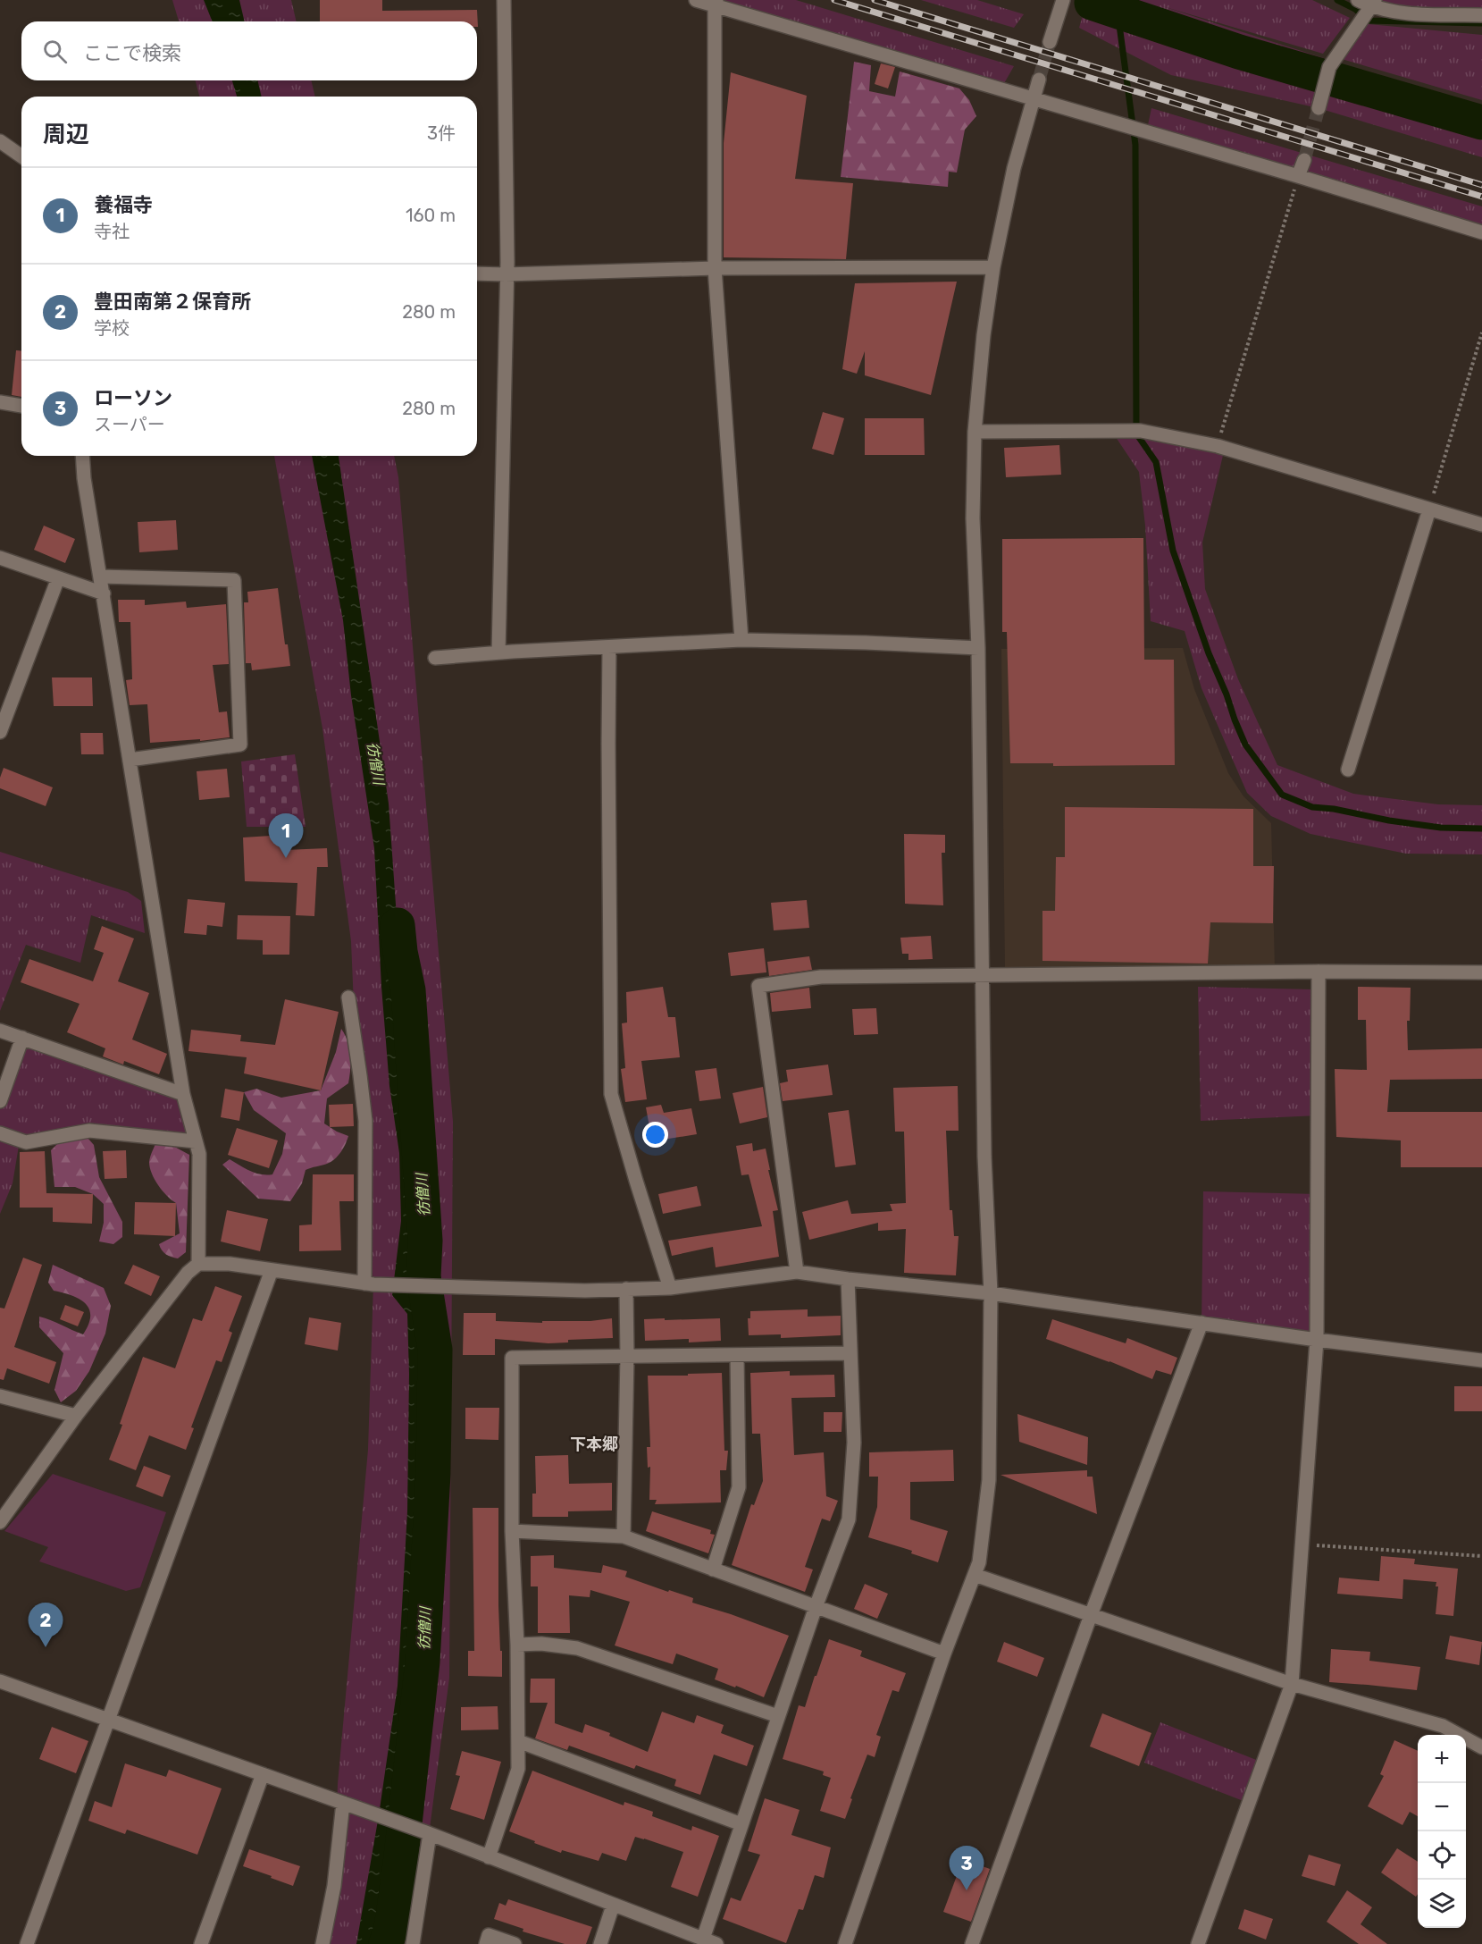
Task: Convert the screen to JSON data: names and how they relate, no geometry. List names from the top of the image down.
{
  "districts": ["下本郷"],
  "water": ["彷僧川"],
  "page": {
    "search": "ここで検索",
    "heading": ["周辺", "3件"],
    "list": [
      {
        "mark": "1",
        "name": "養福寺",
        "note": "寺社",
        "value": "160 m"
      },
      {
        "mark": "2",
        "name": "豊田南第２保育所",
        "note": "学校",
        "value": "280 m"
      },
      {
        "mark": "3",
        "name": "ローソン",
        "note": "スーパー",
        "value": "280 m"
      }
    ],
    "pins": ["1", "2", "3"],
    "map_buttons": ["+", "−"]
  }
}
